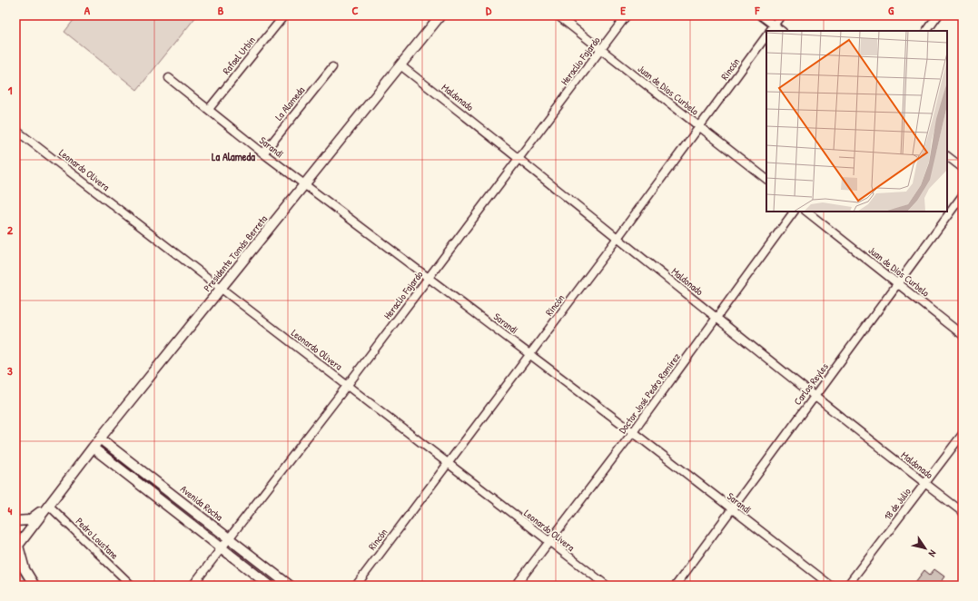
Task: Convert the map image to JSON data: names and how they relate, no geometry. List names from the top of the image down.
{
  "streets": {
    "street": [
      "Rafael Urbin",
      "Heraclio Fajardo",
      "Rincón",
      "Juan de Dios Curbelo",
      "Maldonado",
      "La Alameda",
      "Sarandí",
      "Leonardo Olivera",
      "Presidente Tomás Berreta",
      "Carlos Reyles",
      "Doctor José Pedro Ramírez",
      "Avenida Rocha",
      "18 de Julio",
      "Pedro Loustane"
    ]
  },
  "crossings": [
    ["Rafael Urbin", "Sarandí"],
    ["Heraclio Fajardo", "Juan de Dios Curbelo"],
    ["Heraclio Fajardo", "Maldonado"],
    ["Heraclio Fajardo", "Sarandí"],
    ["Heraclio Fajardo", "Leonardo Olivera"],
    ["Heraclio Fajardo", "Avenida Rocha"],
    ["Rincón", "Juan de Dios Curbelo"],
    ["Rincón", "Maldonado"],
    ["Rincón", "Sarandí"],
    ["Rincón", "Leonardo Olivera"],
    ["Juan de Dios Curbelo", "Carlos Reyles"],
    ["Maldonado", "Presidente Tomás Berreta"],
    ["Maldonado", "Carlos Reyles"],
    ["Maldonado", "Doctor José Pedro Ramírez"],
    ["Maldonado", "18 de Julio"],
    ["La Alameda", "Sarandí"],
    ["Sarandí", "Presidente Tomás Berreta"],
    ["Sarandí", "Carlos Reyles"],
    ["Sarandí", "Doctor José Pedro Ramírez"],
    ["Leonardo Olivera", "Presidente Tomás Berreta"],
    ["Leonardo Olivera", "Doctor José Pedro Ramírez"],
    ["Presidente Tomás Berreta", "Avenida Rocha"],
    ["Presidente Tomás Berreta", "Pedro Loustane"]
  ],
  "districts": ["La Alameda"],
  "north": "bottom right",
  "grid": {
    "columns": [
      "A",
      "B",
      "C",
      "D",
      "E",
      "F",
      "G"
    ],
    "rows": [
      "1",
      "2",
      "3",
      "4"
    ]
  }
}
